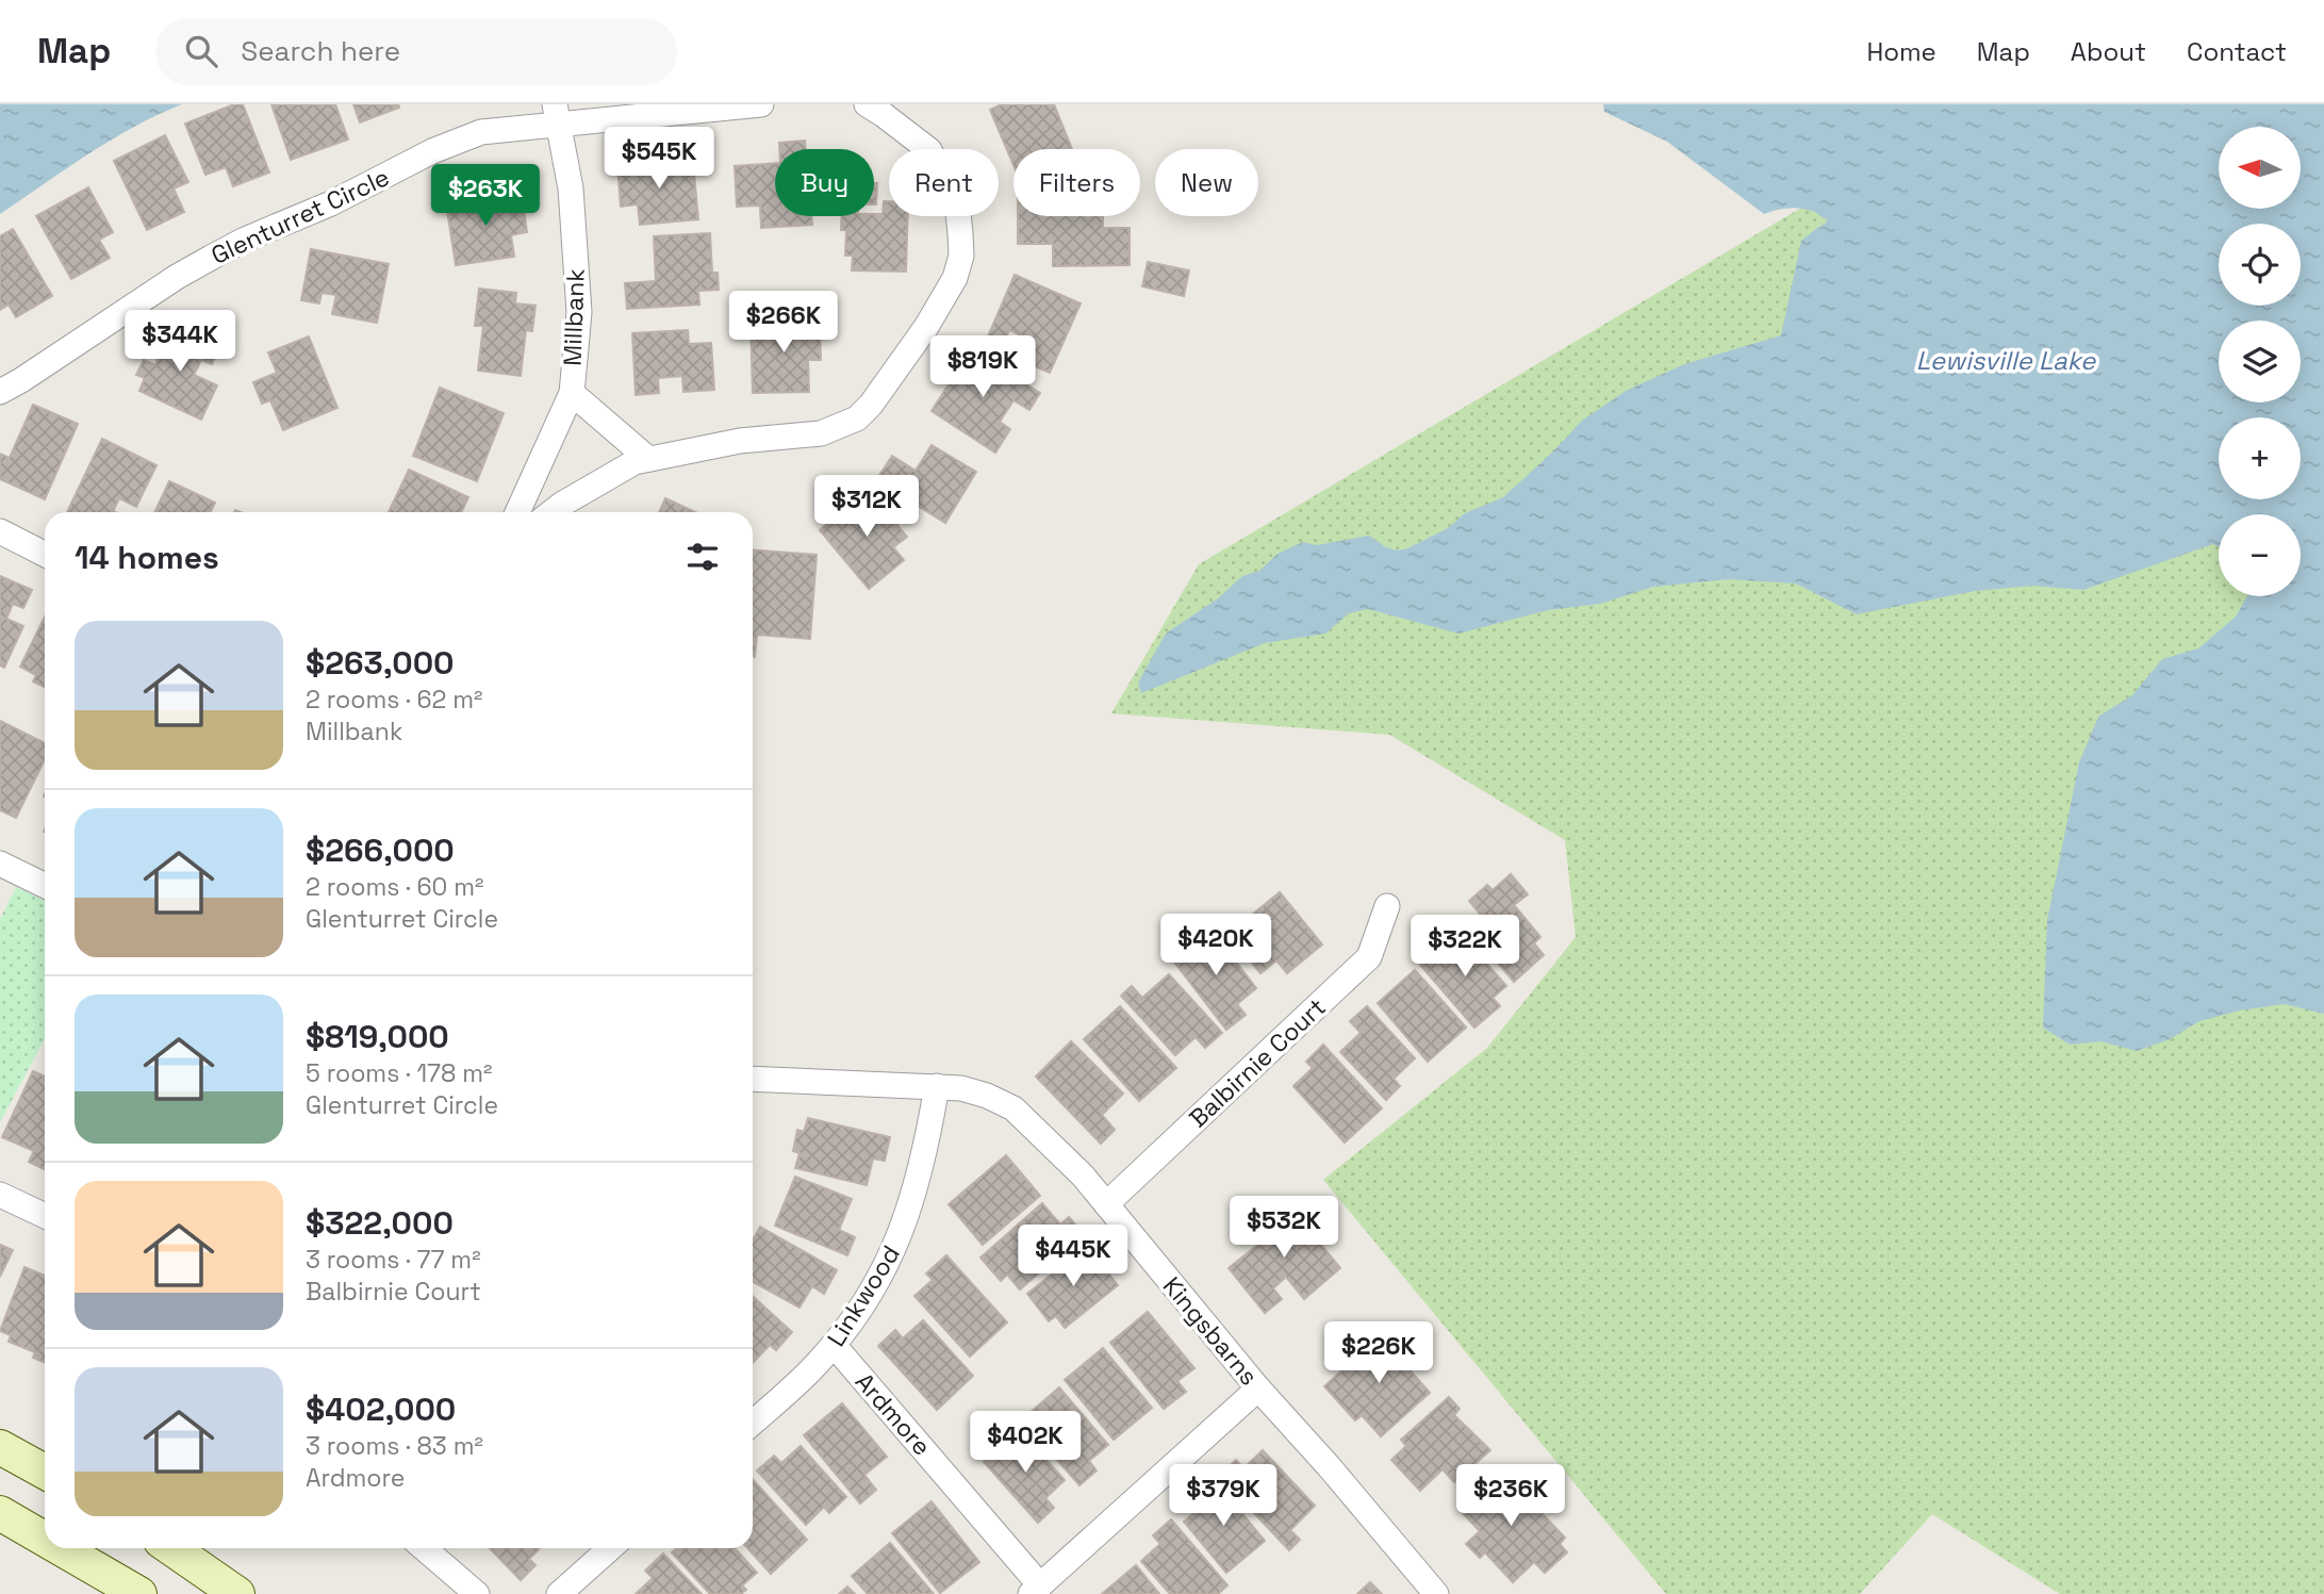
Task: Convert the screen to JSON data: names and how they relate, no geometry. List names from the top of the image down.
{
  "streets": {
    "street": [
      "Glenturret Circle",
      "Millbank",
      "Balbirnie Court",
      "Linkwood",
      "Kingsbarns",
      "Ardmore"
    ]
  },
  "crossings": [
    ["Glenturret Circle", "Millbank"],
    ["Balbirnie Court", "Kingsbarns"],
    ["Linkwood", "Kingsbarns"],
    ["Linkwood", "Ardmore"]
  ],
  "water": ["Lewisville Lake"],
  "north": "left",
  "page": {
    "header": "Map",
    "search": "Search here",
    "nav": [
      "Home",
      "Map",
      "About",
      "Contact"
    ],
    "map_buttons": ["+", "−"],
    "price": [
      "$545K",
      "$263K",
      "$266K",
      "$344K",
      "$819K",
      "$312K",
      "$420K",
      "$322K",
      "$532K",
      "$445K",
      "$226K",
      "$402K",
      "$379K",
      "$236K"
    ],
    "chip": [
      "Buy",
      "Rent",
      "Filters",
      "New"
    ],
    "heading": "14 homes",
    "list": [
      {
        "name": "$263,000",
        "note": "2 rooms · 62 m² · Millbank"
      },
      {
        "name": "$266,000",
        "note": "2 rooms · 60 m² · Glenturret Circle"
      },
      {
        "name": "$819,000",
        "note": "5 rooms · 178 m² · Glenturret Circle"
      },
      {
        "name": "$322,000",
        "note": "3 rooms · 77 m² · Balbirnie Court"
      },
      {
        "name": "$402,000",
        "note": "3 rooms · 83 m² · Ardmore"
      }
    ]
  }
}
